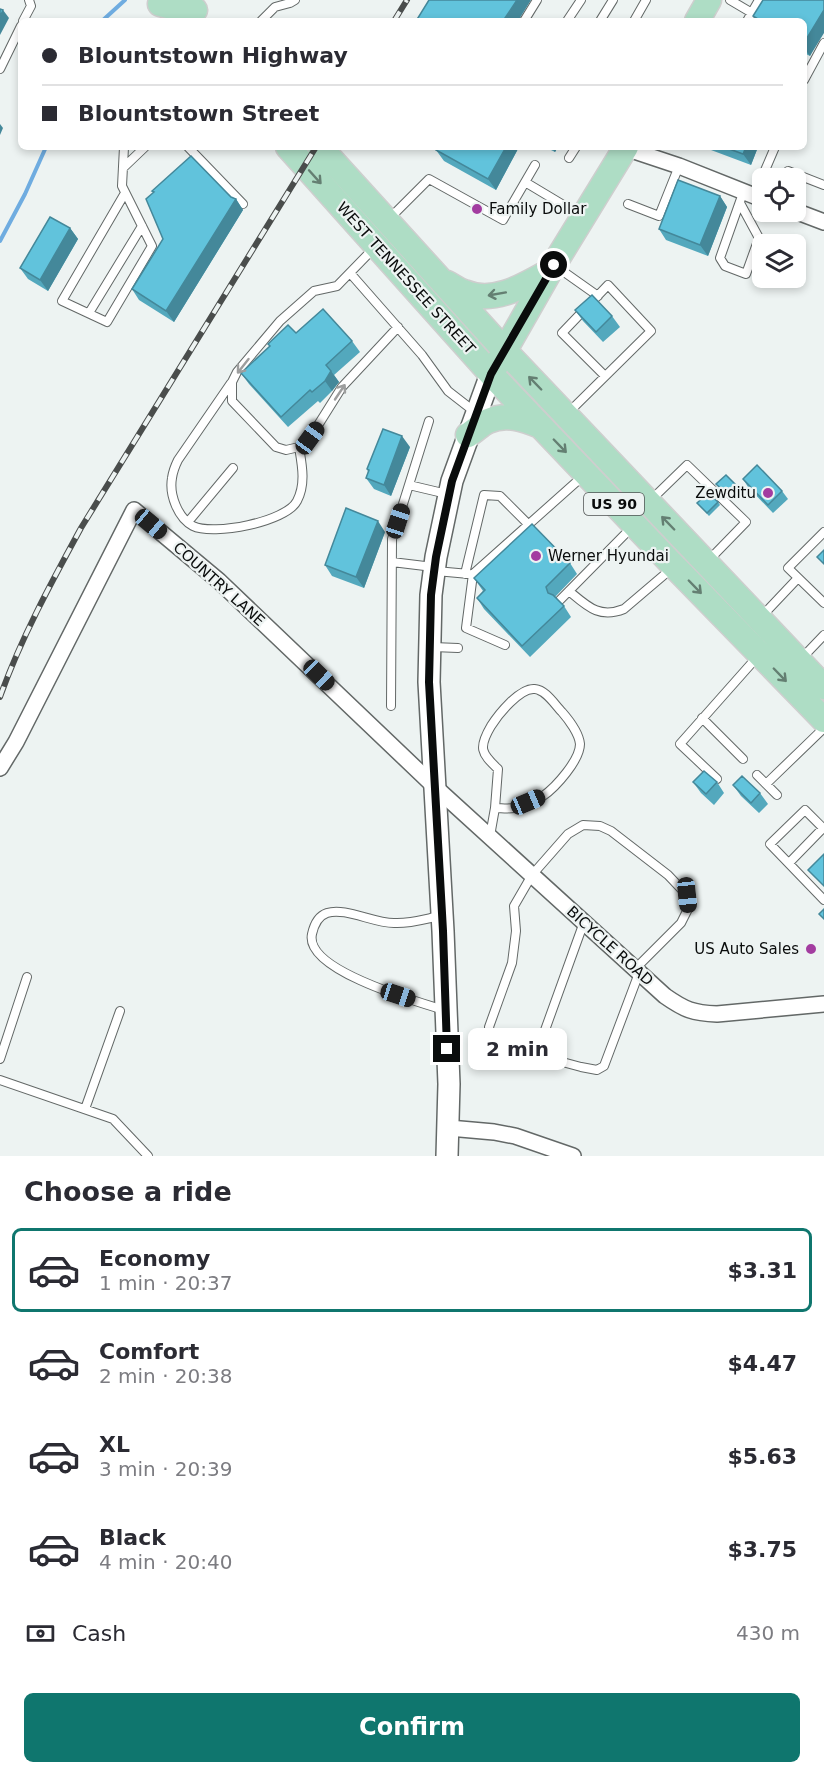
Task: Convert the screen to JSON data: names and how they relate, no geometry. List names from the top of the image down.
{
  "streets": {
    "main road": ["WEST TENNESSEE STREET", "US 90"],
    "street": ["COUNTRY LANE", "BICYCLE ROAD"]
  },
  "crossings": [
    ["COUNTRY LANE", "BICYCLE ROAD"]
  ],
  "places": [
    "Family Dollar",
    "Zewditu",
    "Werner Hyundai",
    "US Auto Sales"
  ],
  "page": {
    "banner": ["Blountstown Highway", "Blountstown Street"],
    "bubble": "2 min",
    "heading": "Choose a ride",
    "list": [
      {
        "name": "Economy",
        "note": "1 min · 20:37",
        "value": "$3.31"
      },
      {
        "name": "Comfort",
        "note": "2 min · 20:38",
        "value": "$4.47"
      },
      {
        "name": "XL",
        "note": "3 min · 20:39",
        "value": "$5.63"
      },
      {
        "name": "Black",
        "note": "4 min · 20:40",
        "value": "$3.75"
      }
    ],
    "pay": ["Cash", "430 m"],
    "buttons": "Confirm"
  }
}
